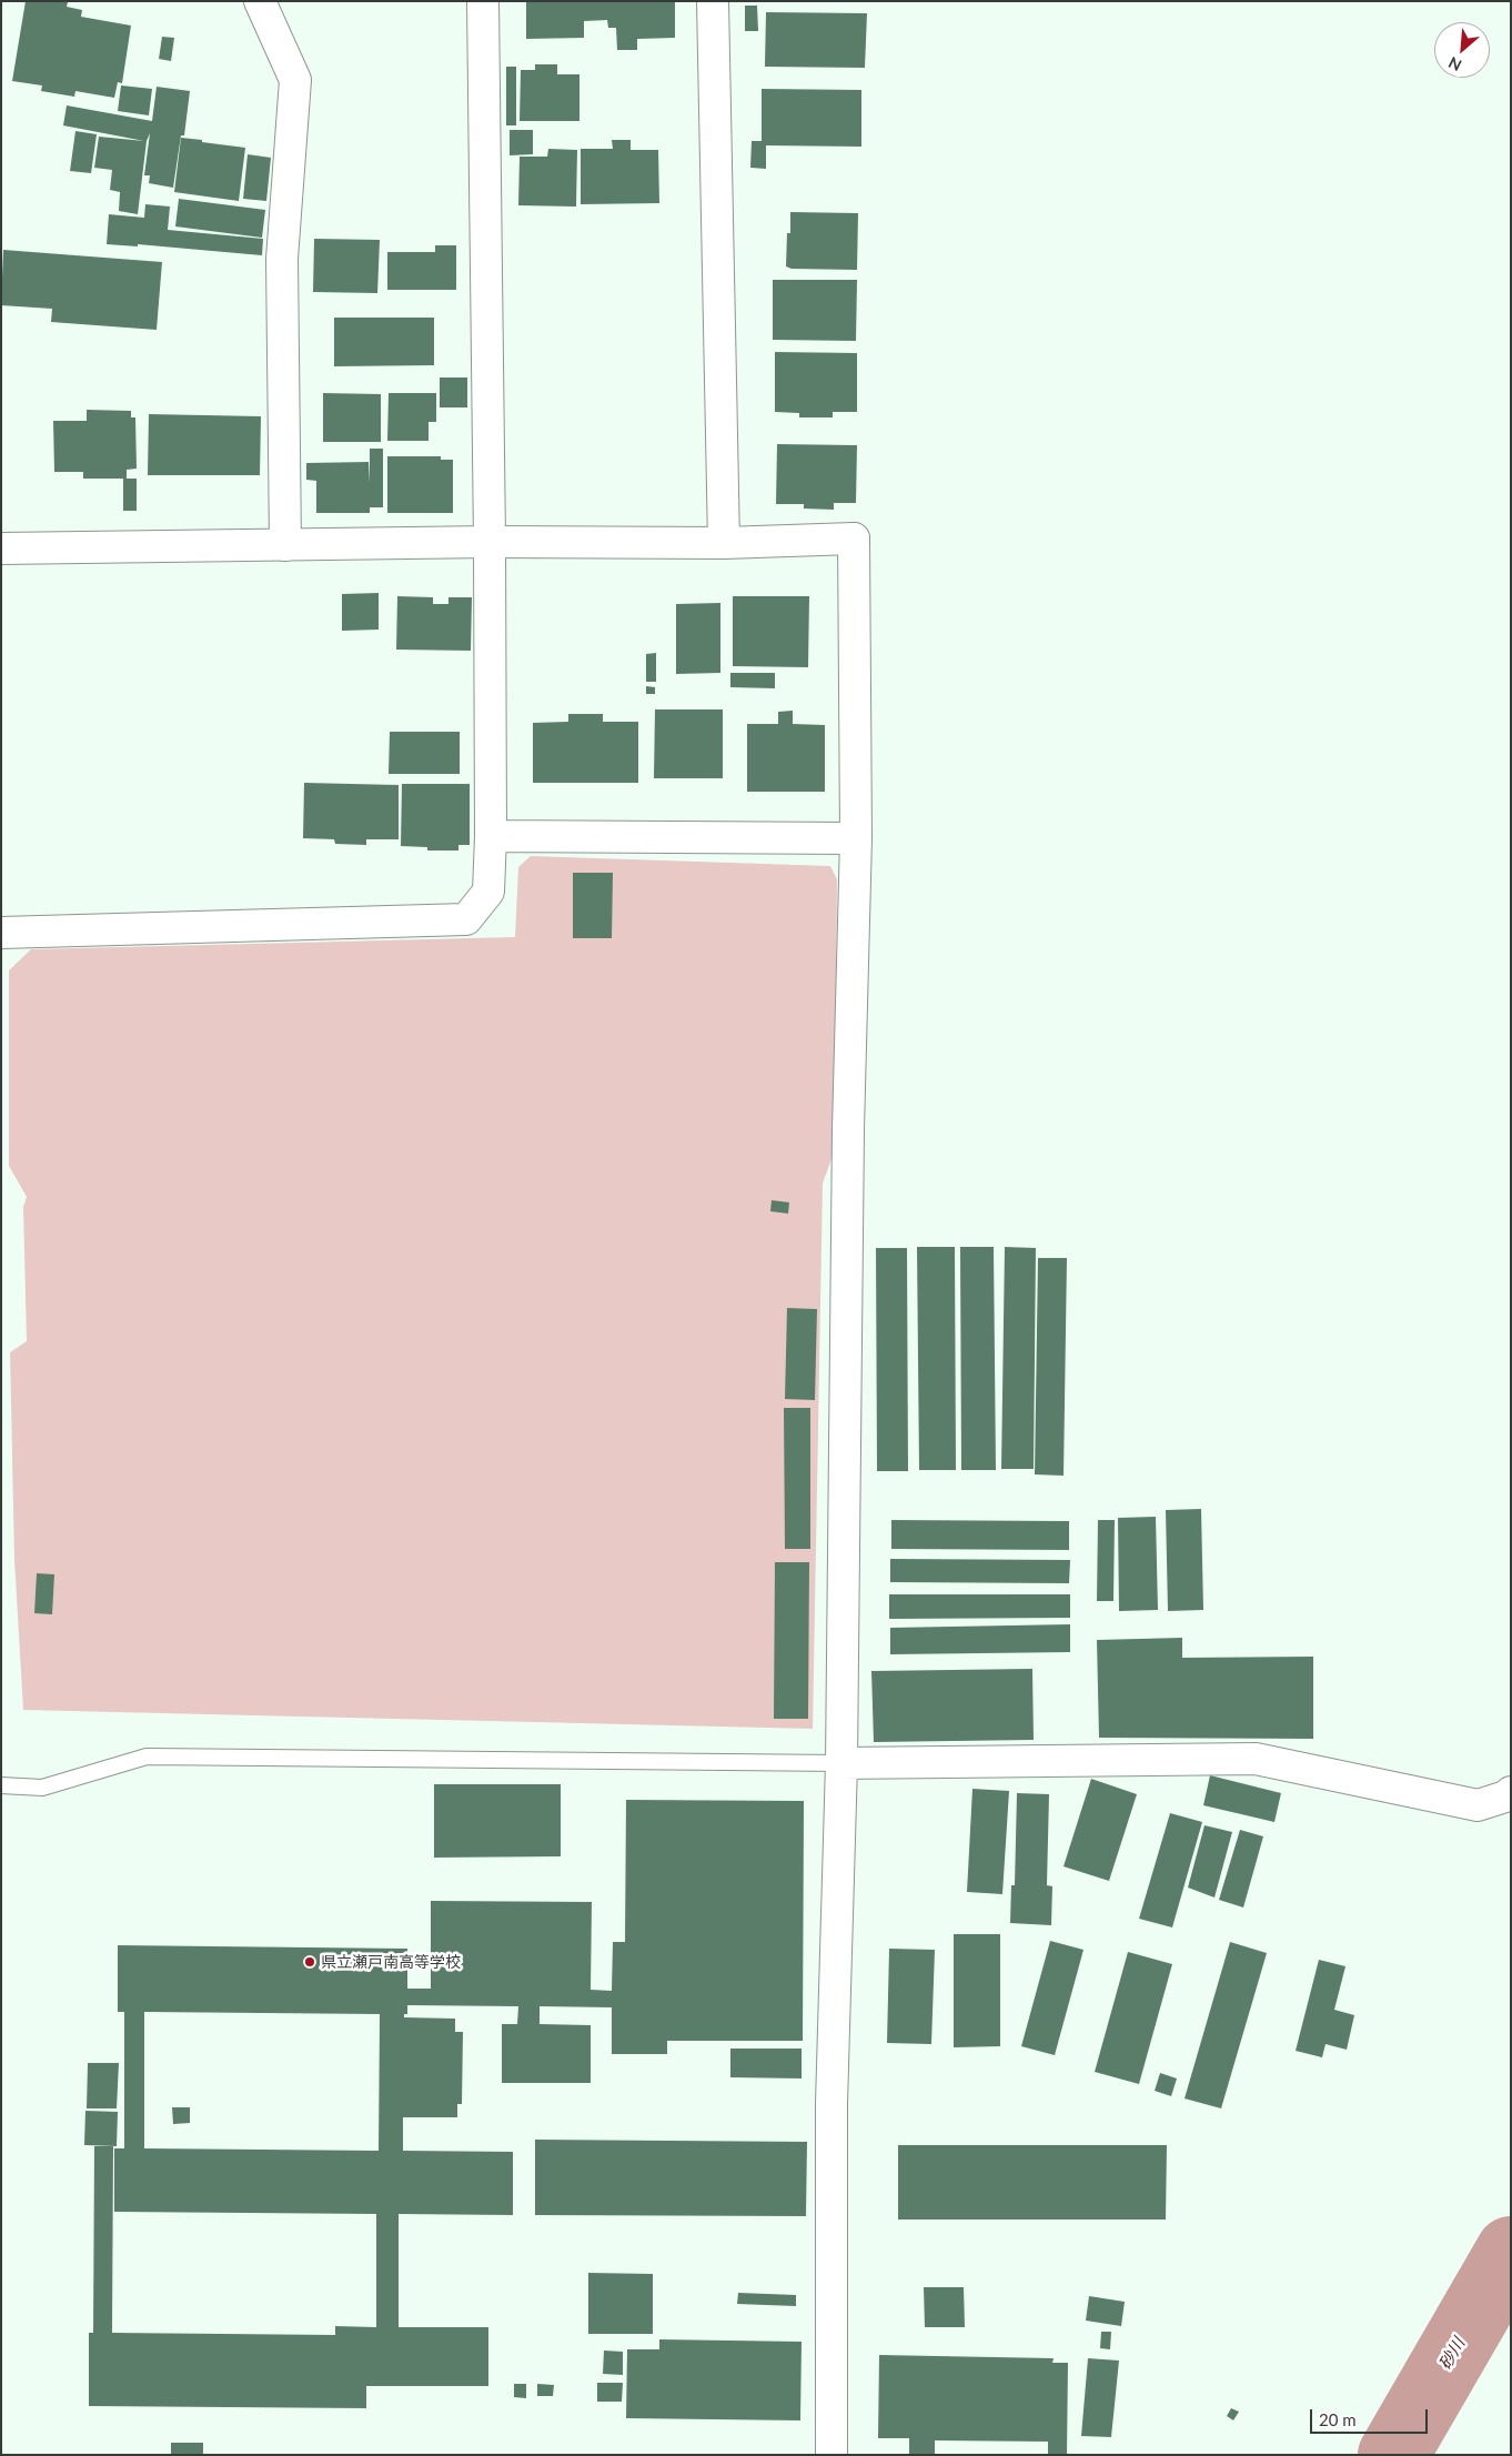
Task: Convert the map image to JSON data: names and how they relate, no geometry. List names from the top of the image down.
{
  "water": ["砂川"],
  "places": ["県立瀬戸南高等学校"],
  "scale_bar": "20 m",
  "north": "bottom left"
}
